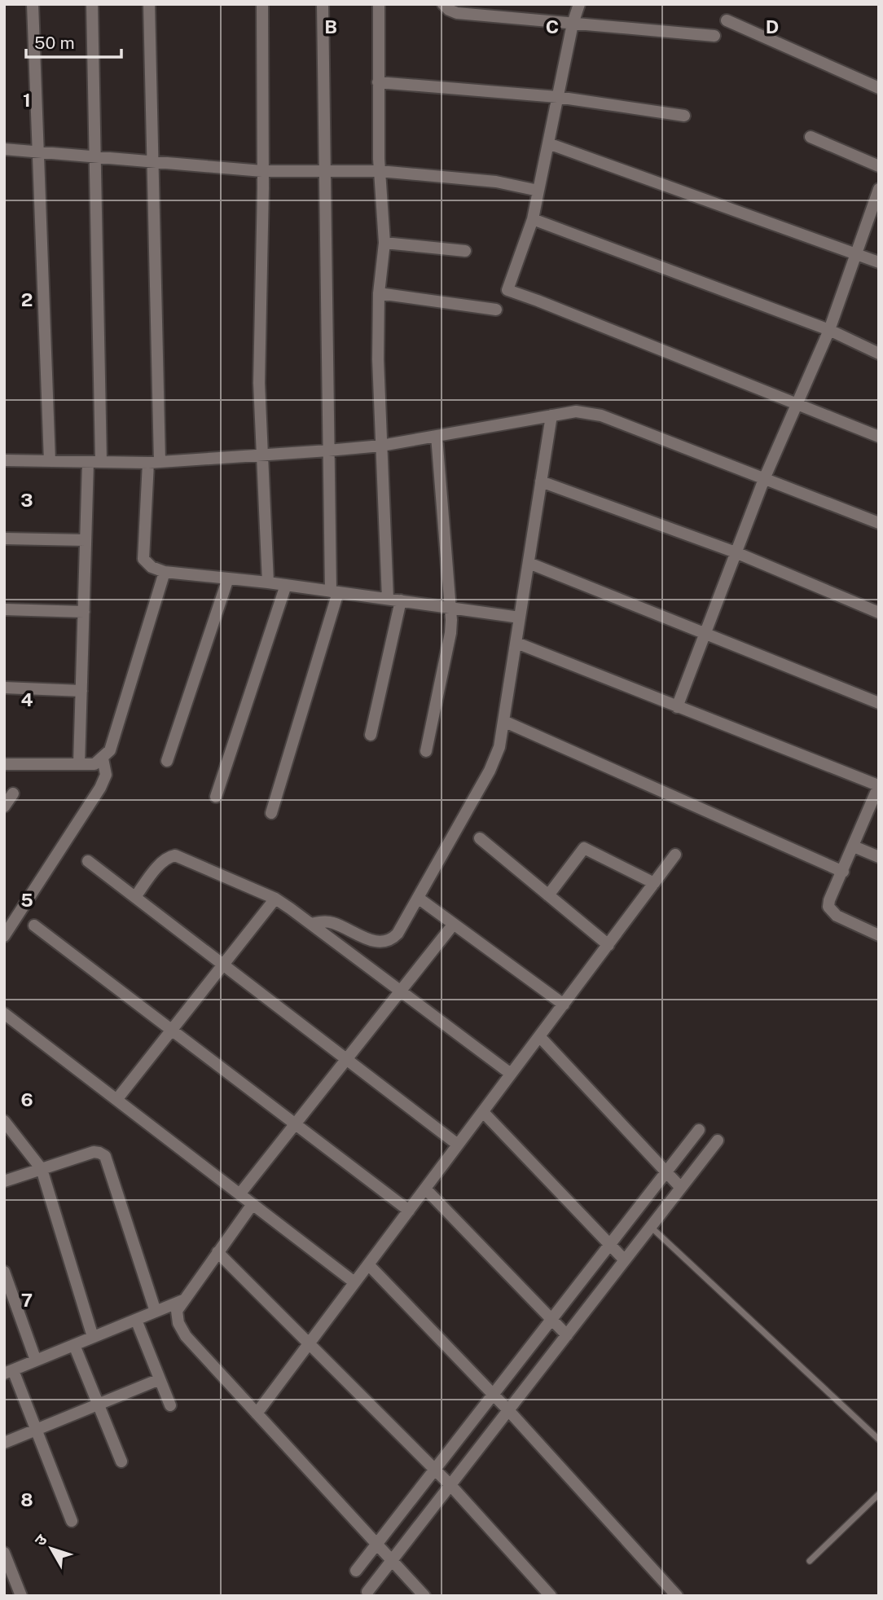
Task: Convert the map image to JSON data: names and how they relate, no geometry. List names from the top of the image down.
{
  "scale_bar": "50 m",
  "north": "top left",
  "grid": {
    "columns": ["B", "C", "D"],
    "rows": [
      "1",
      "2",
      "3",
      "4",
      "5",
      "6",
      "7",
      "8"
    ]
  }
}
